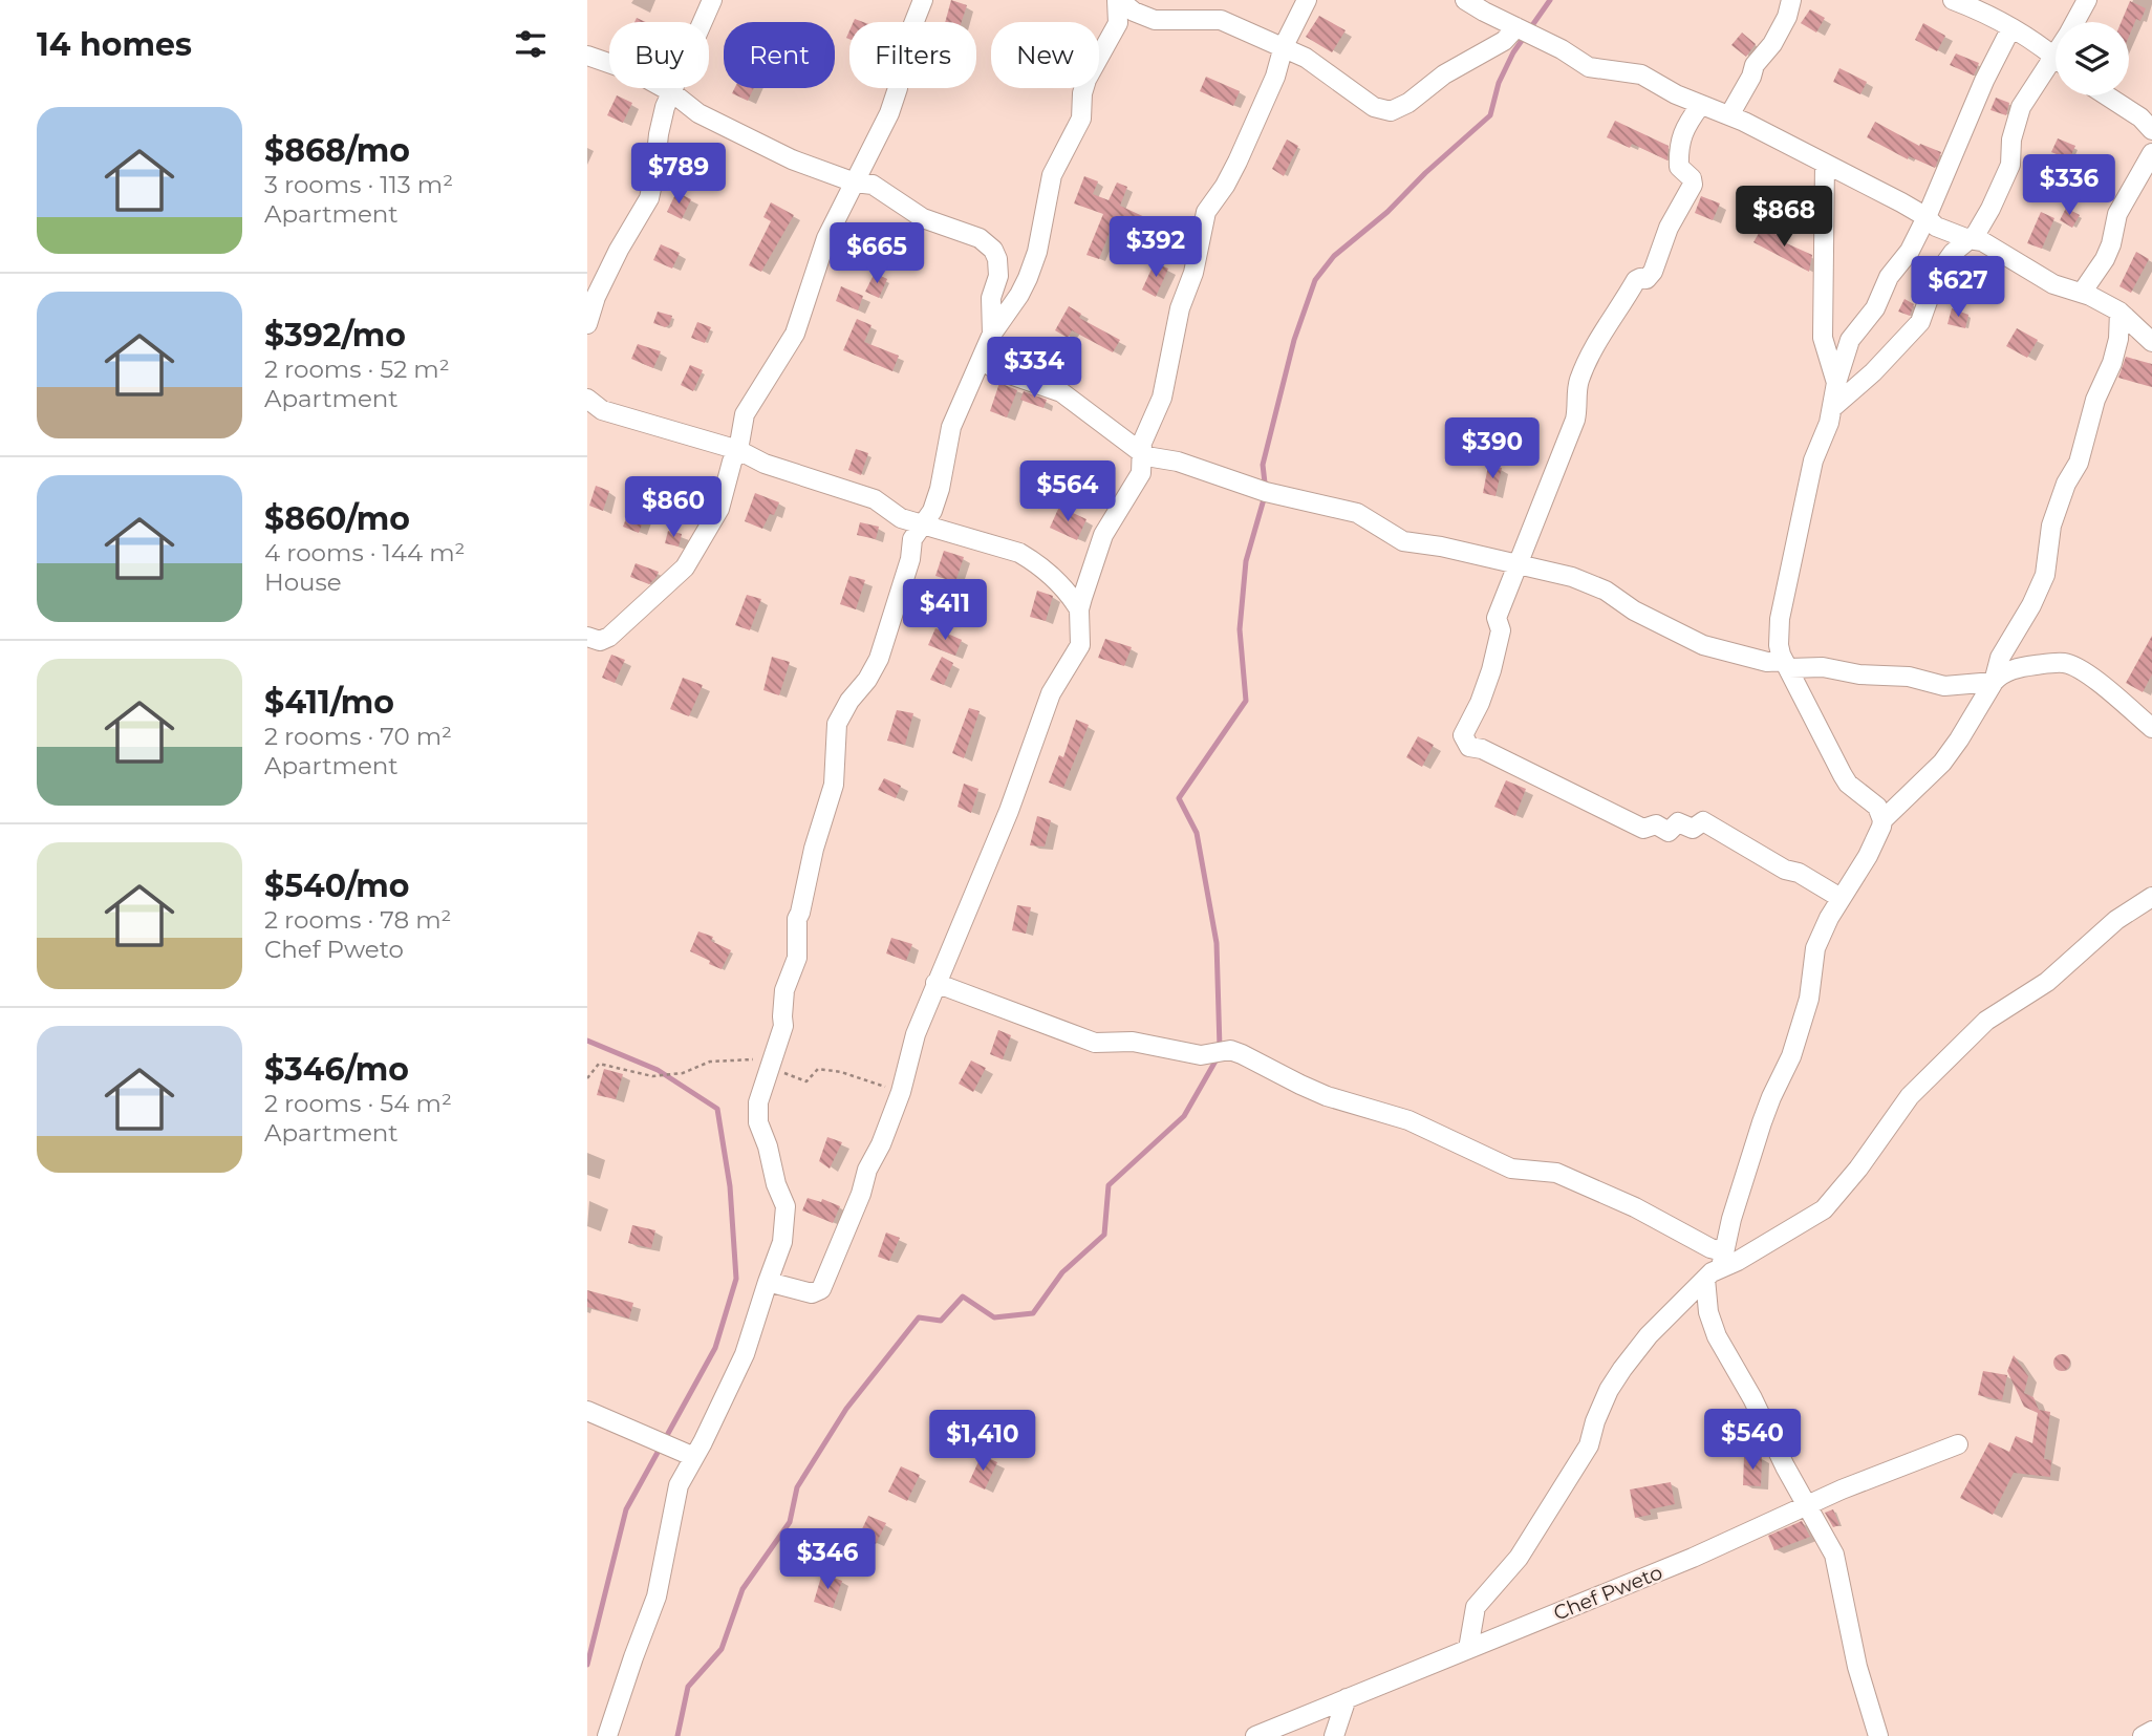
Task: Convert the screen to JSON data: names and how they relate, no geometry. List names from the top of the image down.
{
  "streets": {
    "street": ["Chef Pweto"]
  },
  "page": {
    "heading": "14 homes",
    "chip": [
      "Buy",
      "Rent",
      "Filters",
      "New"
    ],
    "list": [
      {
        "name": "$868/mo",
        "note": "3 rooms · 113 m² · Apartment"
      },
      {
        "name": "$392/mo",
        "note": "2 rooms · 52 m² · Apartment"
      },
      {
        "name": "$860/mo",
        "note": "4 rooms · 144 m² · House"
      },
      {
        "name": "$411/mo",
        "note": "2 rooms · 70 m² · Apartment"
      },
      {
        "name": "$540/mo",
        "note": "2 rooms · 78 m² · Chef Pweto"
      },
      {
        "name": "$346/mo",
        "note": "2 rooms · 54 m² · Apartment"
      }
    ],
    "price": [
      "$789",
      "$336",
      "$868",
      "$392",
      "$665",
      "$627",
      "$334",
      "$390",
      "$564",
      "$860",
      "$411",
      "$540",
      "$1,410",
      "$346"
    ]
  }
}
